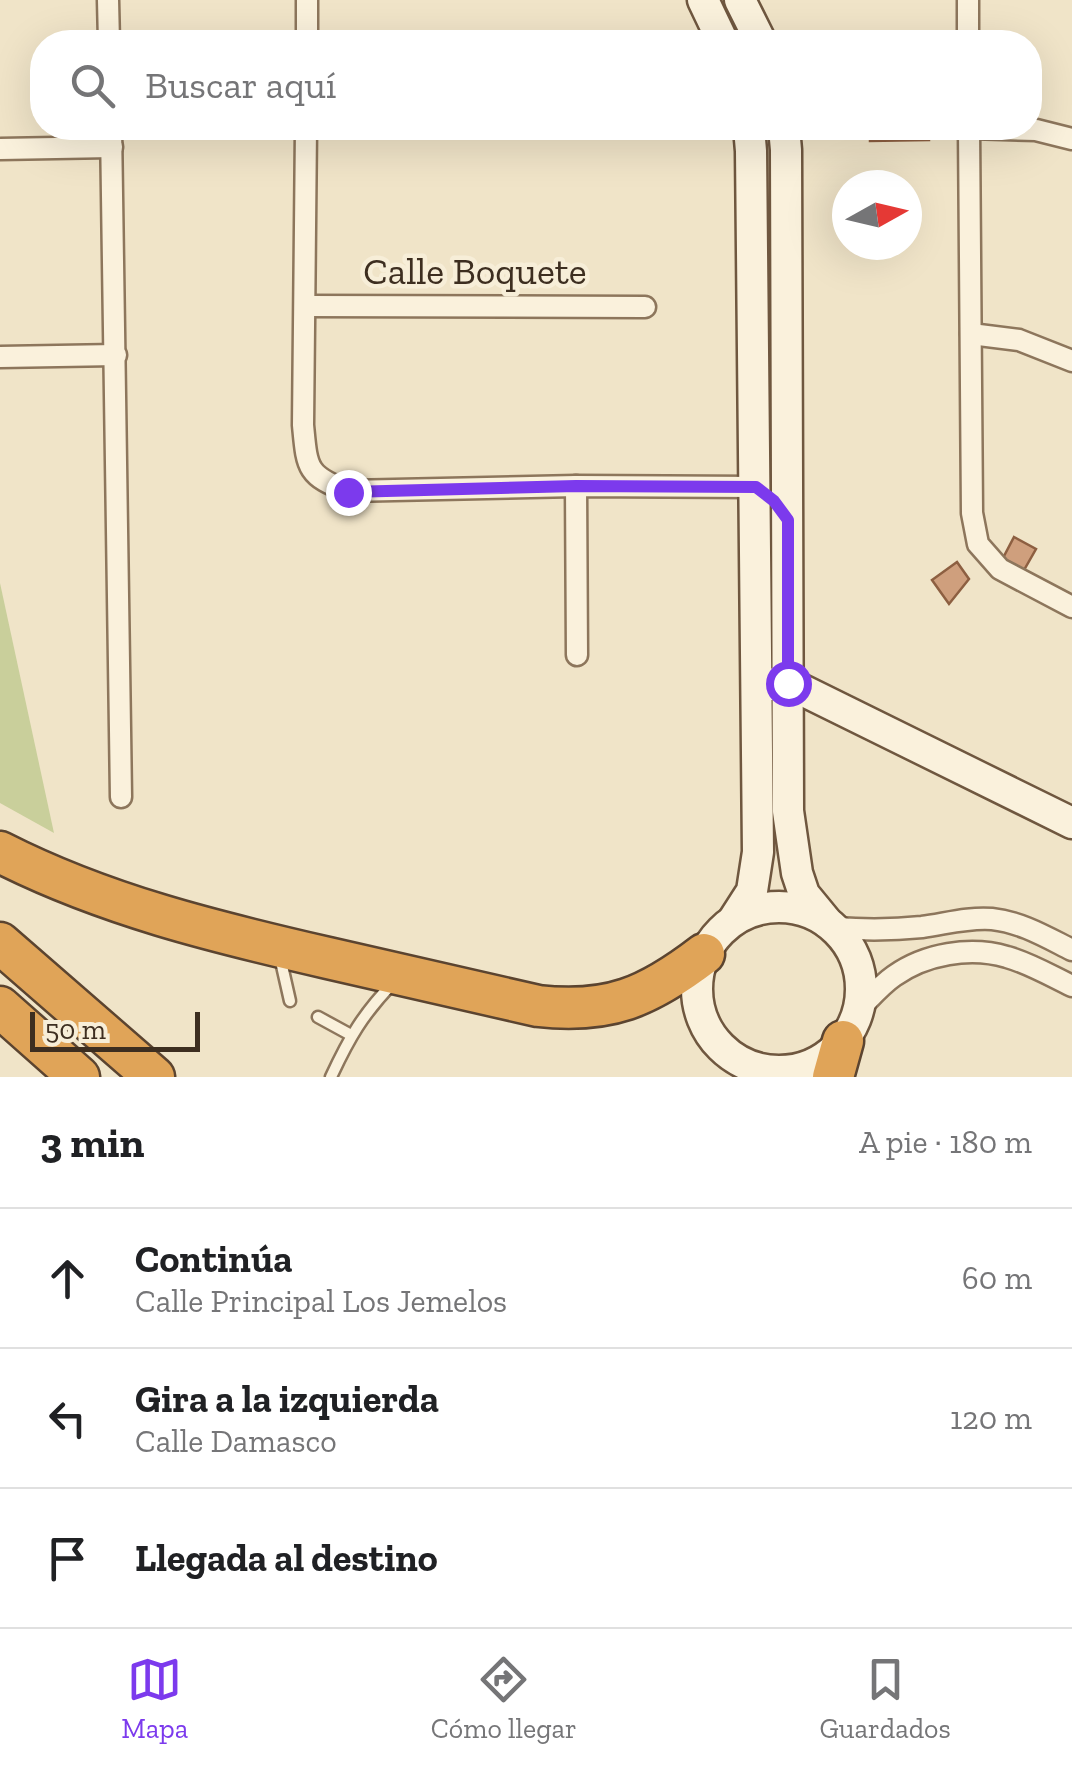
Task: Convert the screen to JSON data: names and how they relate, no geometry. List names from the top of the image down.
{
  "streets": {
    "street": ["Calle Boquete"]
  },
  "scale_bar": "50 m",
  "north": "right",
  "page": {
    "search": "Buscar aquí",
    "scale": "50 m",
    "heading": ["3 min", "A pie · 180 m"],
    "list": [
      ["Continúa", "Calle Principal Los Jemelos", "60 m"],
      ["Gira a la izquierda", "Calle Damasco", "120 m"],
      "Llegada al destino"
    ],
    "nav": ["Mapa", "Cómo llegar", "Guardados"]
  }
}
